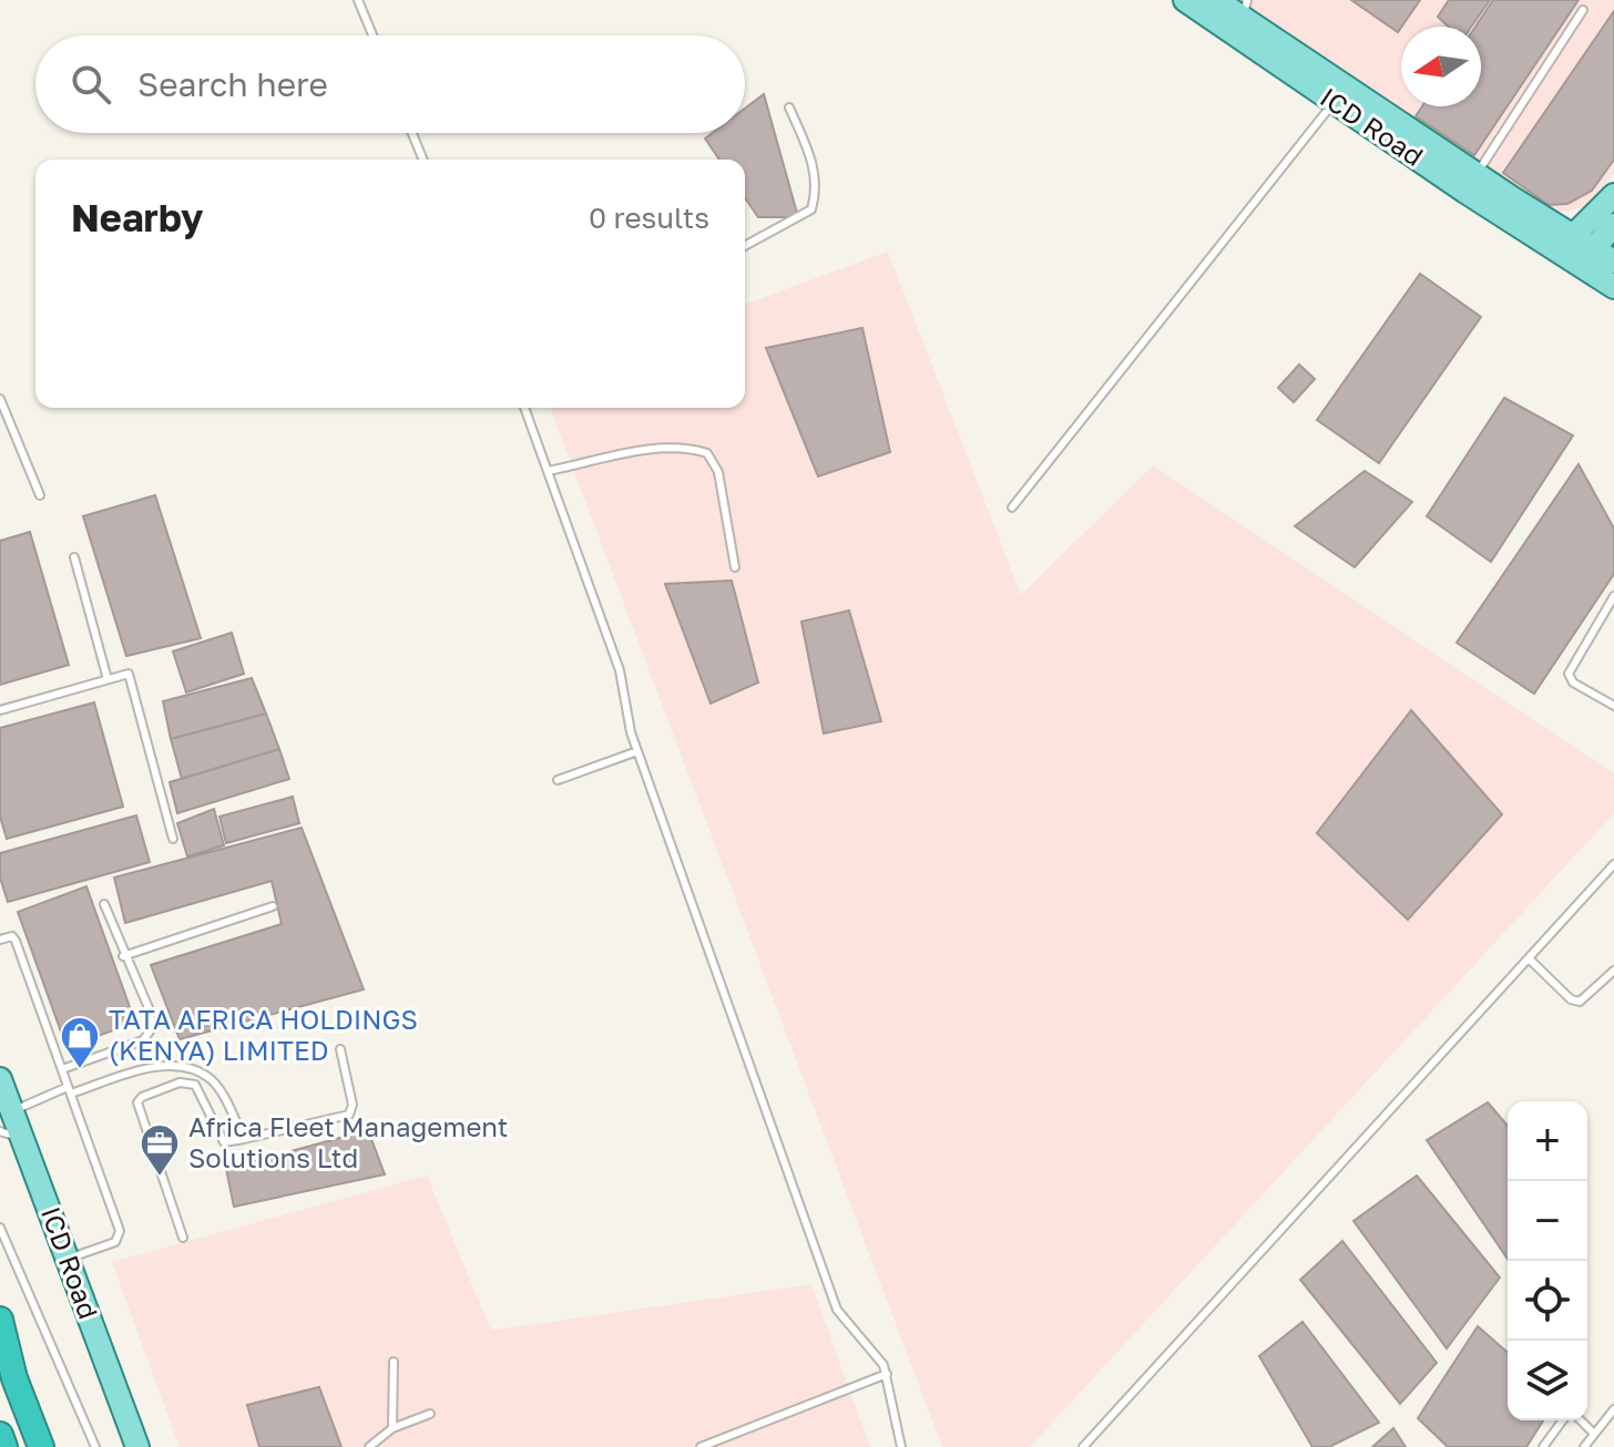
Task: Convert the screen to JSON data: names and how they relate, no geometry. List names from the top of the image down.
{
  "streets": {
    "main road": ["ICD Road"]
  },
  "places": {
    "shop": ["TATA AFRICA HOLDINGS (KENYA) LIMITED"],
    "office": ["Africa Fleet Management Solutions Ltd"]
  },
  "north": "left",
  "page": {
    "search": "Search here",
    "heading": ["Nearby", "0 results"],
    "map_buttons": ["+", "−"]
  }
}
